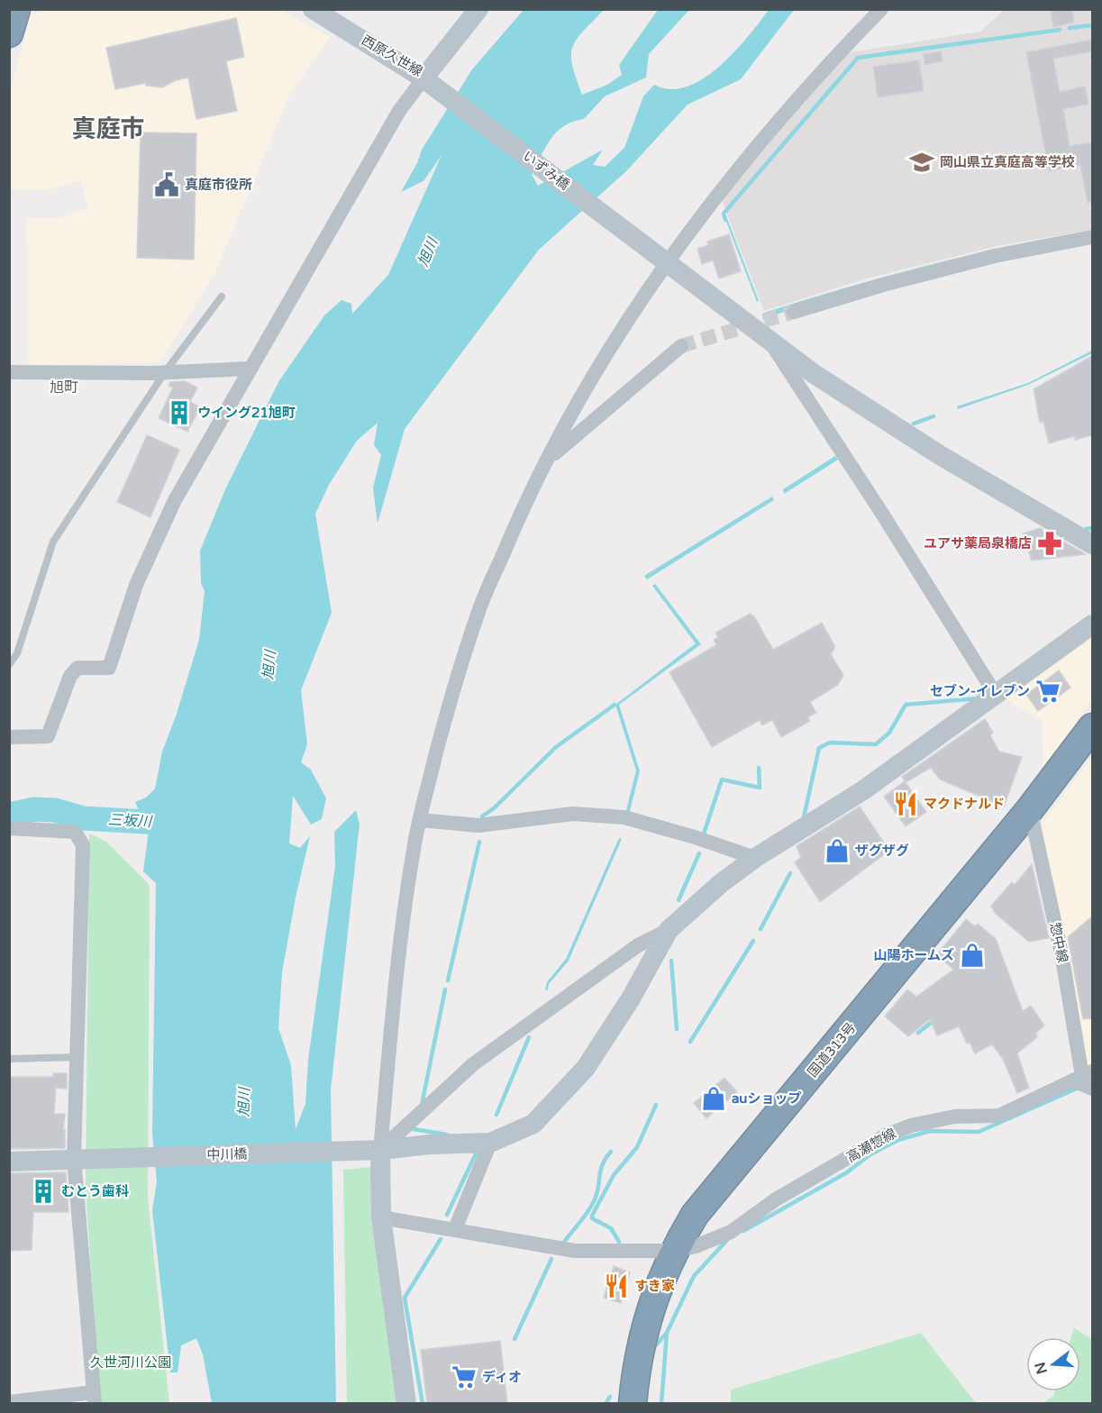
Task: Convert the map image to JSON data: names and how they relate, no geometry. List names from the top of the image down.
{
  "streets": {
    "highway": ["国道313号"],
    "street": [
      "西原久世線",
      "いずみ橋",
      "惣中線",
      "高瀬惣線",
      "中川橋"
    ]
  },
  "crossings": [
    ["西原久世線", "いずみ橋"],
    ["惣中線", "国道313号"],
    ["惣中線", "高瀬惣線"],
    ["国道313号", "高瀬惣線"]
  ],
  "districts": ["真庭市", "旭町"],
  "water": ["旭川", "三坂川"],
  "parks": ["久世河川公園"],
  "places": {
    "school or university": ["岡山県立真庭高等学校"],
    "public building": ["真庭市役所"],
    "building": ["ウイング21旭町", "むとう歯科"],
    "pharmacy": ["ユアサ薬局泉橋店"],
    "supermarket": ["セブン-イレブン", "ディオ"],
    "restaurant": ["マクドナルド", "すき家"],
    "shop": ["ザグザグ", "山陽ホームズ", "auショップ"]
  },
  "north": "left"
}
